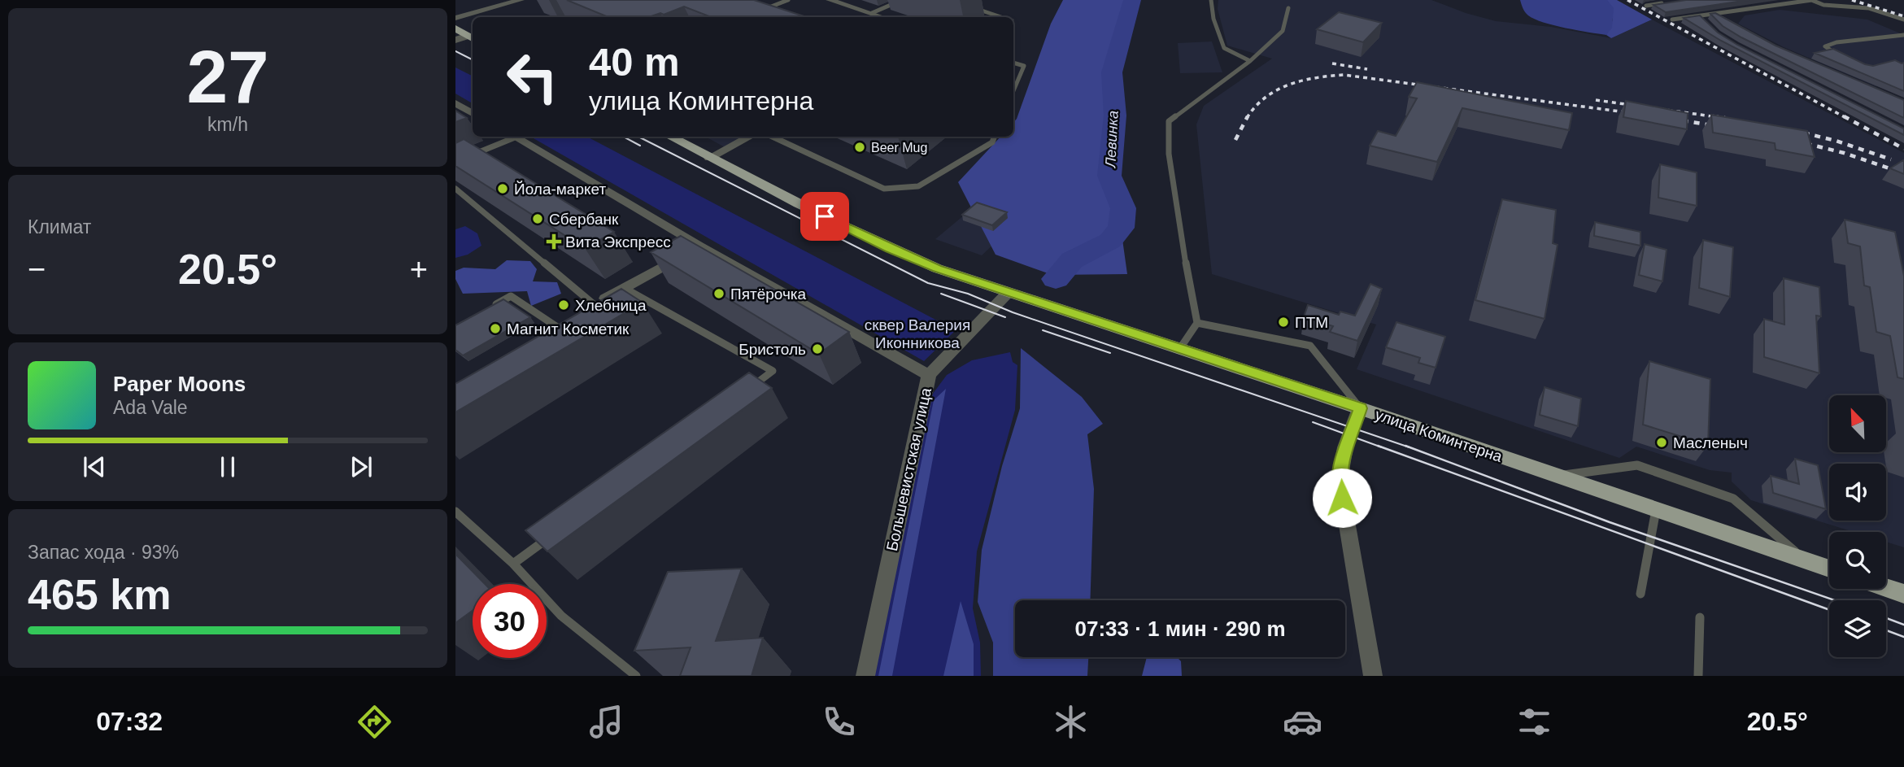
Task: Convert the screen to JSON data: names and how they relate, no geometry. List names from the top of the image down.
{
  "streets": {
    "main road": ["улица Коминтерна"],
    "street": ["Большевистская улица"]
  },
  "crossings": [
    ["улица Коминтерна", "Большевистская улица"]
  ],
  "water": ["Левинка"],
  "parks": ["сквер Валерия Иконникова"],
  "places": {
    "other": [
      "Beer Mug",
      "Йола-маркет",
      "Сбербанк",
      "Пятёрочка",
      "Хлебница",
      "ПТМ",
      "Магнит Косметик",
      "Бристоль",
      "Масленыч"
    ],
    "health": ["Вита Экспресс"]
  },
  "north": "top left",
  "page": {
    "tile": [
      ["27", "km/h"],
      "Климат",
      ["Запас хода · 93%", "465 km"]
    ],
    "turn": ["40 m", "улица Коминтерна"],
    "heat": ["−", "20.5°", "+"],
    "song": ["Paper Moons", "Ada Vale"],
    "limit": "30",
    "trip": "07:33 · 1 мин · 290 m",
    "tabs": ["07:32", "20.5°"]
  }
}
